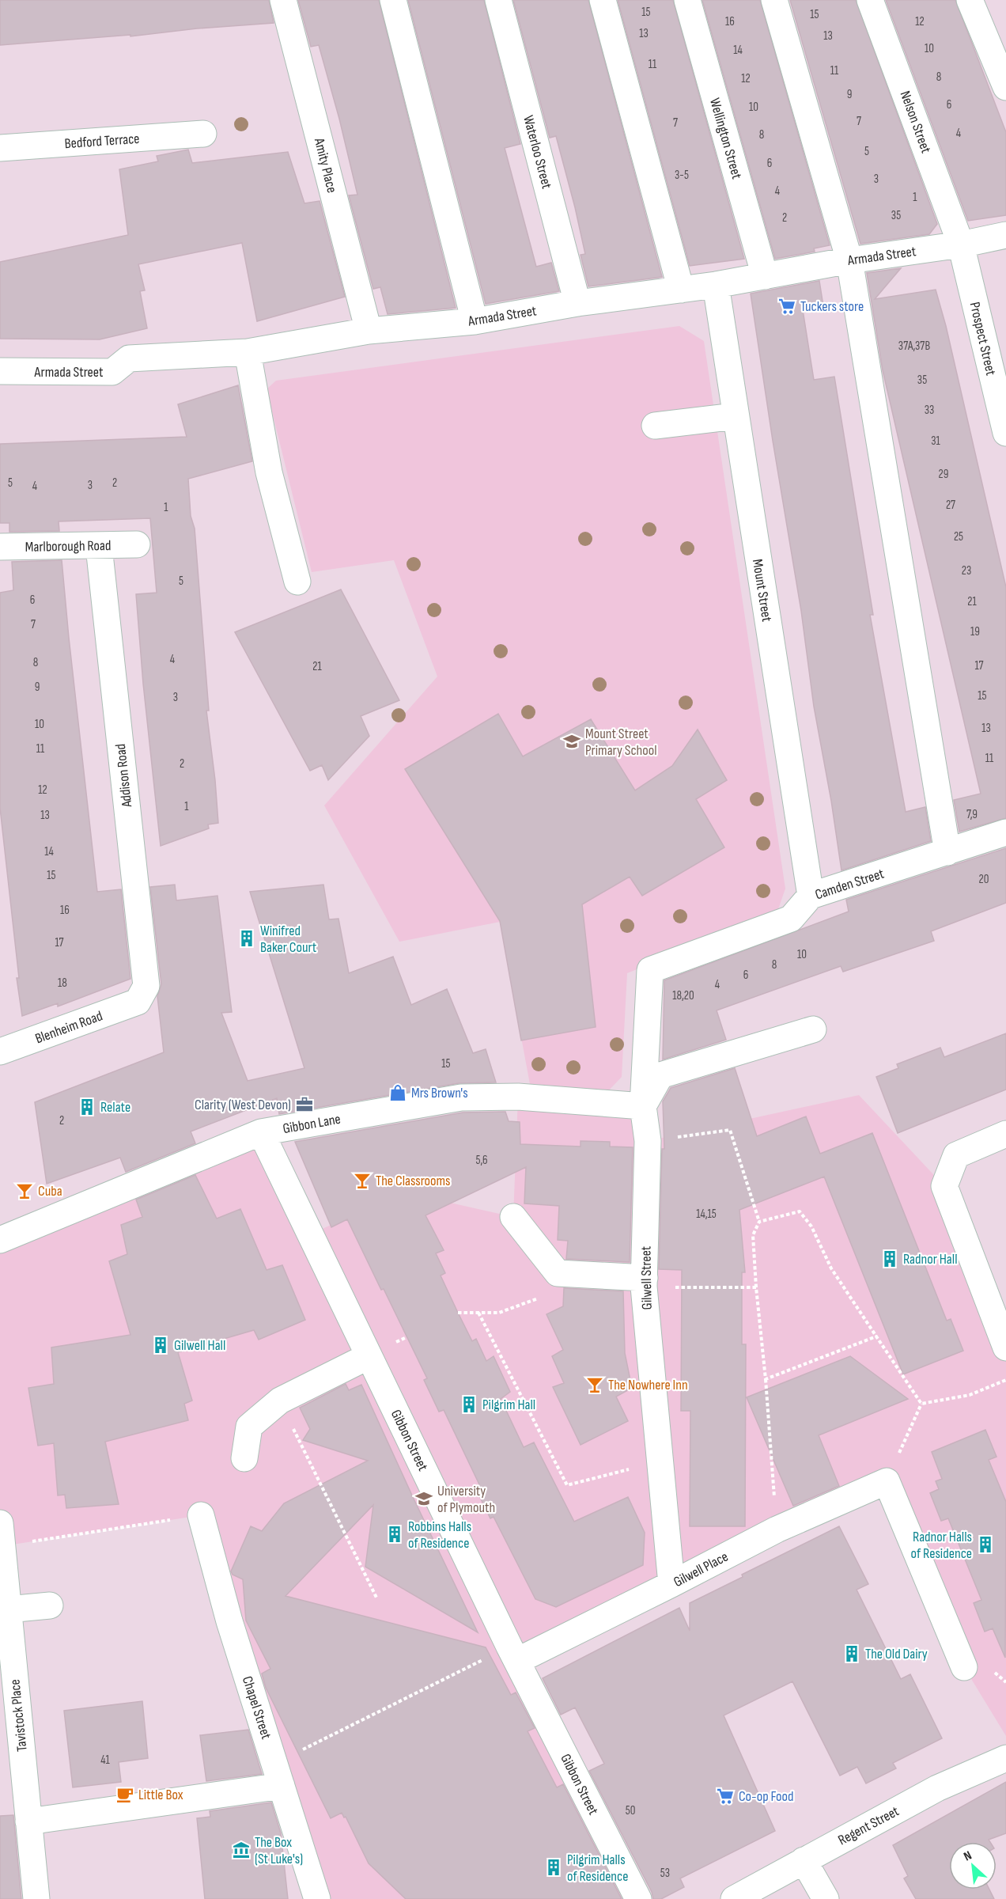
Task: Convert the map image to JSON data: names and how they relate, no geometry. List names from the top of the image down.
{
  "streets": {
    "street": [
      "Nelson Street",
      "Wellington Street",
      "Bedford Terrace",
      "Waterloo Street",
      "Amity Place",
      "Armada Street",
      "Prospect Street",
      "Marlborough Road",
      "Mount Street",
      "Addison Road",
      "Camden Street",
      "Blenheim Road",
      "Gibbon Lane",
      "Gilwell Street",
      "Gibbon Street",
      "Gilwell Place",
      "Chapel Street",
      "Tavistock Place",
      "Regent Street"
    ]
  },
  "crossings": [
    ["Nelson Street", "Armada Street"],
    ["Nelson Street", "Prospect Street"],
    ["Wellington Street", "Armada Street"],
    ["Waterloo Street", "Armada Street"],
    ["Amity Place", "Armada Street"],
    ["Armada Street", "Prospect Street"],
    ["Armada Street", "Mount Street"],
    ["Marlborough Road", "Addison Road"],
    ["Mount Street", "Camden Street"],
    ["Addison Road", "Blenheim Road"],
    ["Camden Street", "Gilwell Street"],
    ["Gibbon Lane", "Gilwell Street"],
    ["Gibbon Lane", "Gibbon Street"],
    ["Gilwell Street", "Gilwell Place"],
    ["Gibbon Street", "Gilwell Place"]
  ],
  "places": {
    "supermarket": ["Tuckers store", "Co-op Food"],
    "school or university": ["Mount Street Primary School", "University of Plymouth"],
    "building": [
      "Winifred Baker Court",
      "Relate",
      "Radnor Hall",
      "Gilwell Hall",
      "Pilgrim Hall",
      "Robbins Halls of Residence",
      "Radnor Halls of Residence",
      "The Old Dairy",
      "Pilgrim Halls of Residence"
    ],
    "shop": ["Mrs Brown's"],
    "office": ["Clarity (West Devon)"],
    "bar": ["The Classrooms", "Cuba", "The Nowhere Inn"],
    "cafe": ["Little Box"],
    "museum": ["The Box (St Luke's)"]
  },
  "house_numbers": [
    "15",
    "15",
    "16",
    "12",
    "13",
    "13",
    "10",
    "14",
    "11",
    "11",
    "8",
    "12",
    "9",
    "6",
    "10",
    "7",
    "7",
    "4",
    "8",
    "5",
    "6",
    "3-5",
    "3",
    "4",
    "1",
    "35",
    "2",
    "37A,37B",
    "35",
    "33",
    "31",
    "29",
    "5",
    "2",
    "3",
    "4",
    "27",
    "1",
    "25",
    "23",
    "5",
    "6",
    "21",
    "7",
    "19",
    "4",
    "8",
    "17",
    "21",
    "9",
    "15",
    "3",
    "10",
    "13",
    "11",
    "11",
    "2",
    "12",
    "1",
    "7,9",
    "13",
    "14",
    "15",
    "20",
    "16",
    "17",
    "10",
    "8",
    "6",
    "18",
    "4",
    "18,20",
    "15",
    "2",
    "5,6",
    "14,15",
    "41",
    "50",
    "53"
  ],
  "north": "top left"
}
